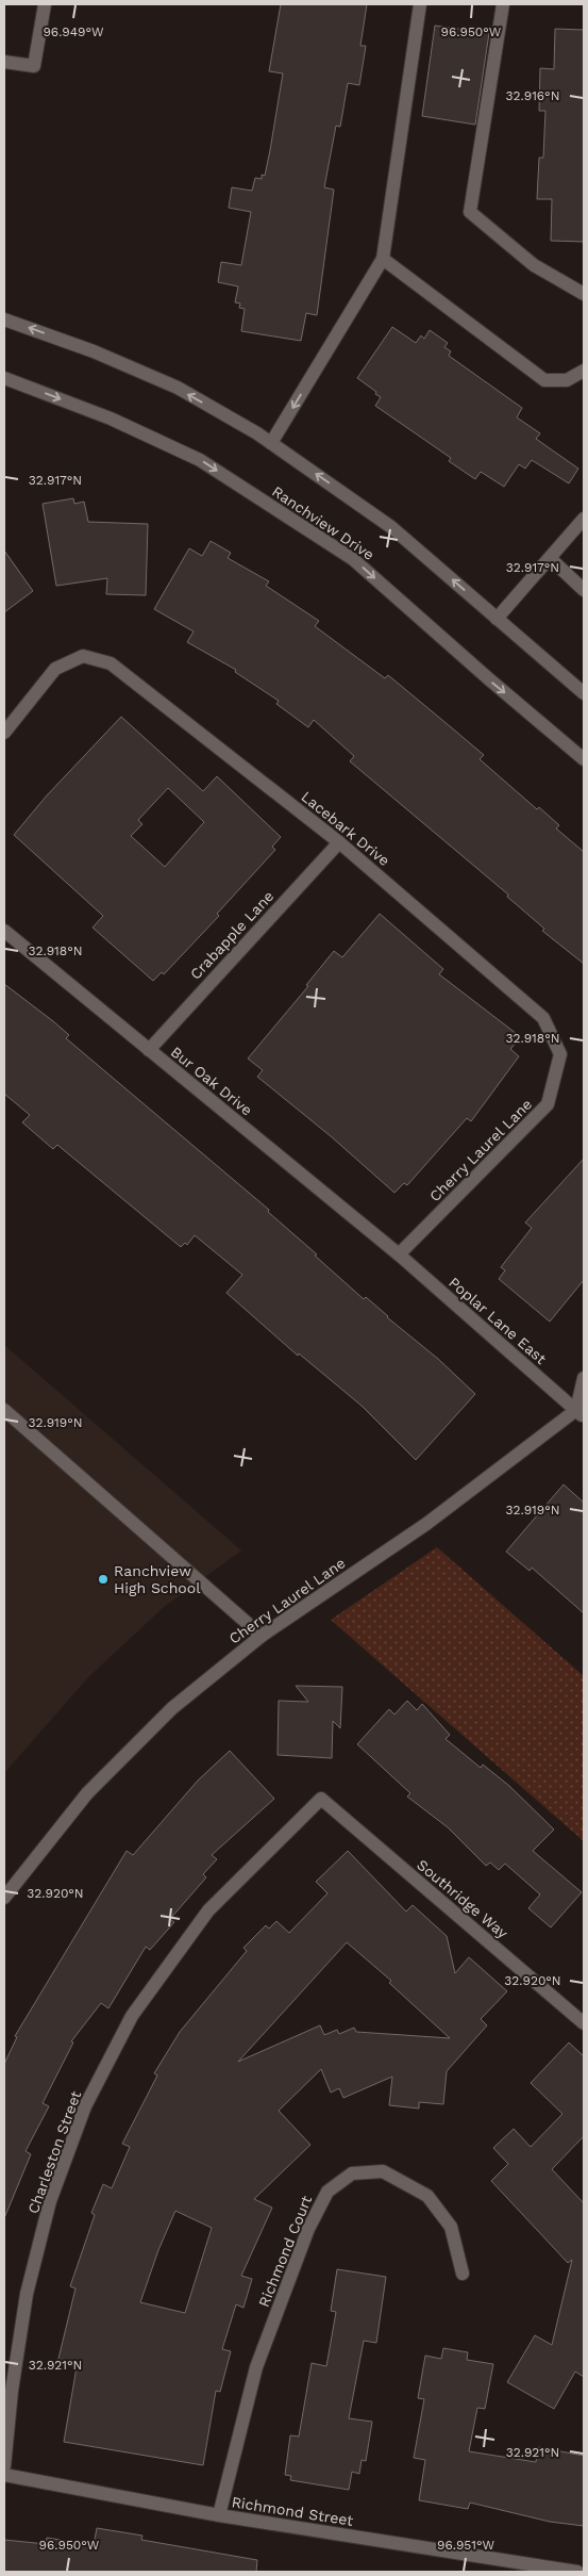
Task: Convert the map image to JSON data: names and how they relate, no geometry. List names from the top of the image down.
{
  "streets": {
    "street": [
      "Ranchview Drive",
      "Lacebark Drive",
      "Crabapple Lane",
      "Bur Oak Drive",
      "Cherry Laurel Lane",
      "Poplar Lane East",
      "Southridge Way",
      "Charleston Street",
      "Richmond Court",
      "Richmond Street"
    ]
  },
  "crossings": [
    ["Lacebark Drive", "Crabapple Lane"],
    ["Lacebark Drive", "Cherry Laurel Lane"],
    ["Crabapple Lane", "Bur Oak Drive"],
    ["Bur Oak Drive", "Cherry Laurel Lane"],
    ["Bur Oak Drive", "Poplar Lane East"],
    ["Cherry Laurel Lane", "Poplar Lane East"],
    ["Southridge Way", "Charleston Street"],
    ["Richmond Court", "Richmond Street"]
  ],
  "places": ["Ranchview High School"],
  "coordinates": [
    "96.949°W",
    "96.950°W",
    "32.916°N",
    "32.917°N",
    "32.918°N",
    "32.919°N",
    "32.920°N",
    "32.921°N",
    "96.951°W"
  ]
}
